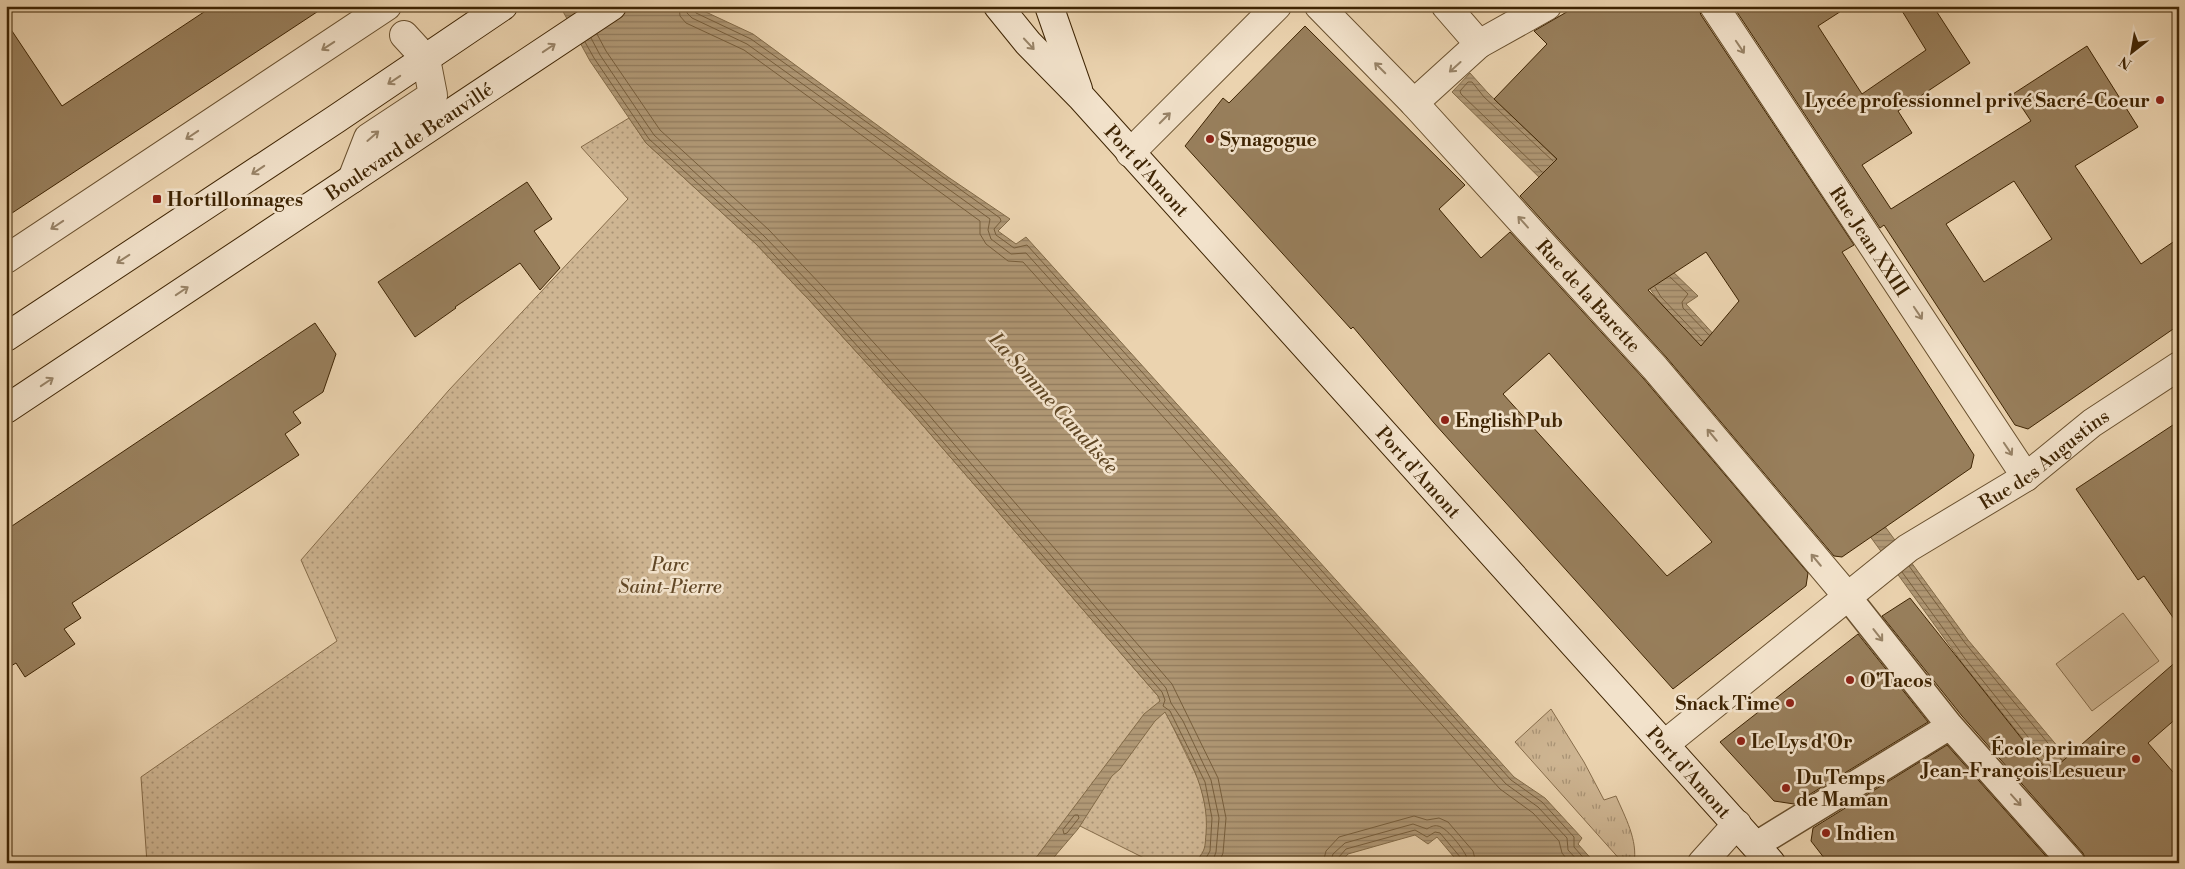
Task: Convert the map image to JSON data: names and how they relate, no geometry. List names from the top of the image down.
{
  "streets": {
    "street": [
      "Boulevard de Beauvillé",
      "Port d'Amont",
      "Rue Jean XXIII",
      "Rue de la Barette",
      "Rue des Augustins"
    ]
  },
  "crossings": [
    ["Rue Jean XXIII", "Rue des Augustins"],
    ["Rue de la Barette", "Rue des Augustins"]
  ],
  "one_way": ["Rue Jean XXIII", "Rue de la Barette"],
  "water": ["La Somme Canalisée"],
  "parks": ["Parc Saint-Pierre"],
  "places": {
    "other": [
      "Lycée professionnel privé Sacré-Coeur",
      "Synagogue",
      "English Pub",
      "O'Tacos",
      "Snack Time",
      "Le Lys d'Or",
      "École primaire Jean-François Lesueur",
      "Du Temps de Maman",
      "Indien"
    ],
    "transit": ["Hortillonnages"]
  },
  "north": "bottom left"
}
